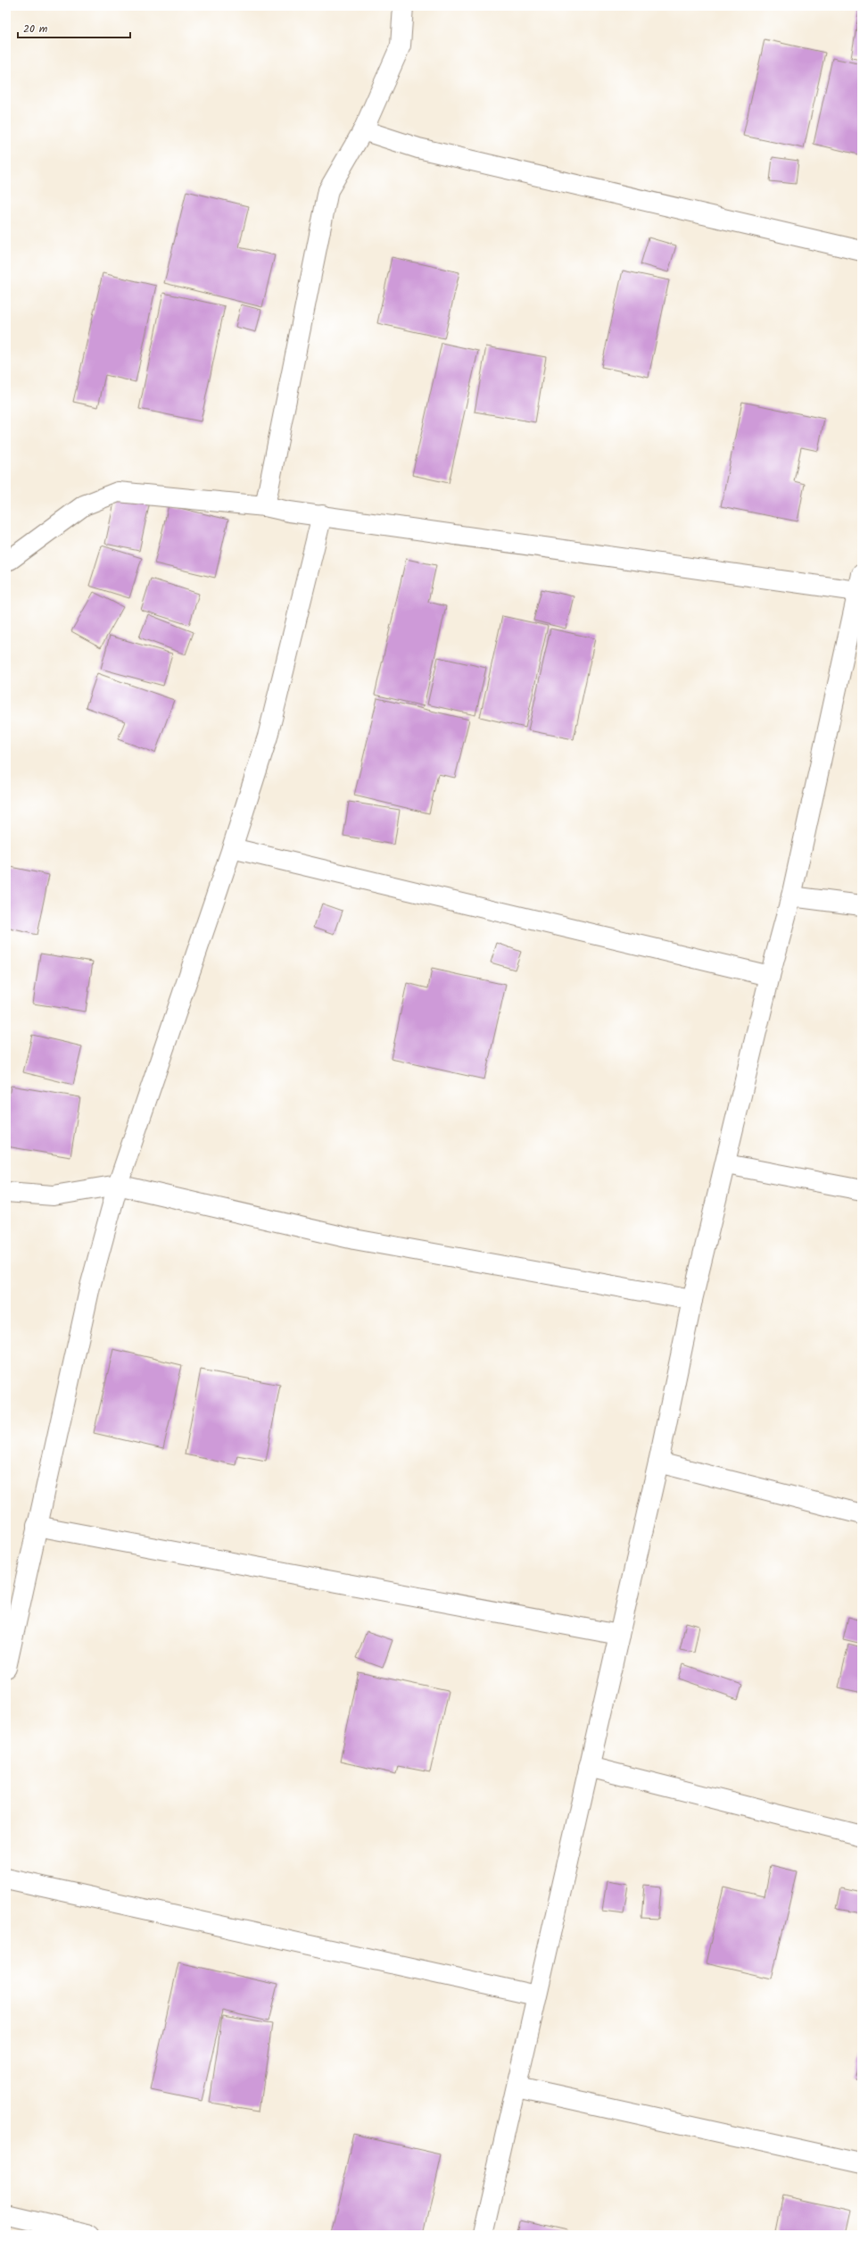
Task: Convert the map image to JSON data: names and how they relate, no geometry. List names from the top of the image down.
{
  "scale_bar": "20 m"
}
